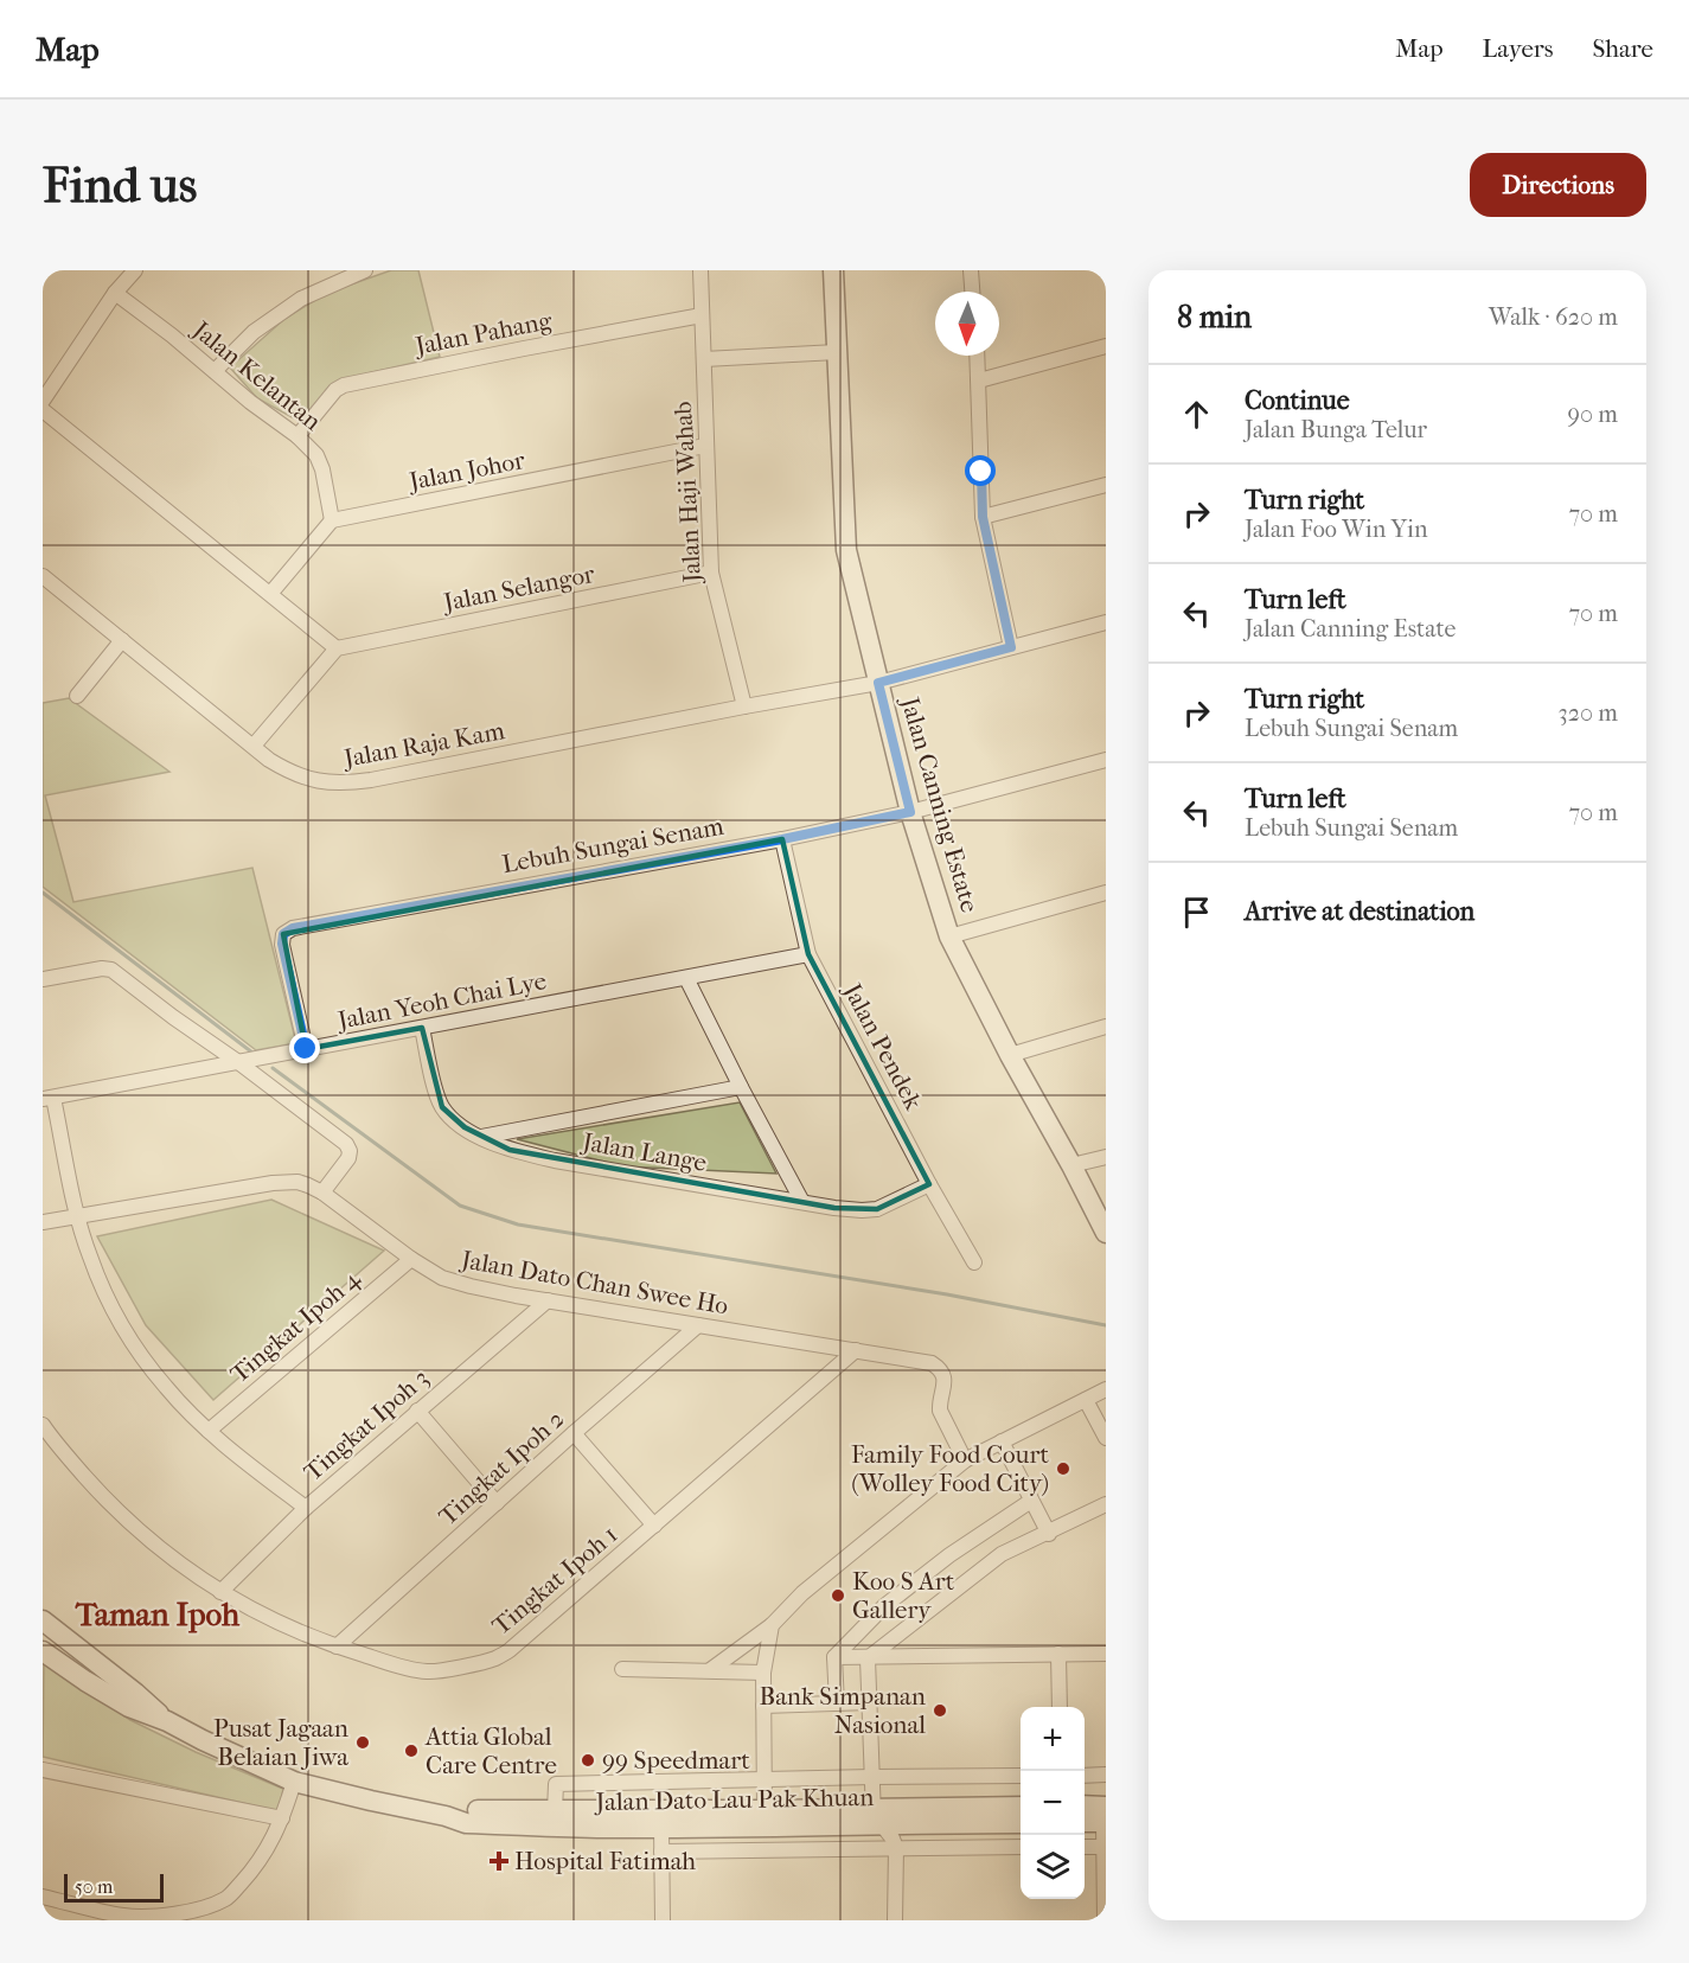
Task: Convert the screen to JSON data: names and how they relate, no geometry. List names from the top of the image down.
{
  "streets": {
    "main road": ["Jalan Canning Estate", "Jalan Dato Lau Pak Khuan"],
    "street": [
      "Jalan Pahang",
      "Jalan Kelantan",
      "Jalan Johor",
      "Jalan Haji Wahab",
      "Jalan Selangor",
      "Jalan Raja Kam",
      "Lebuh Sungai Senam",
      "Jalan Yeoh Chai Lye",
      "Jalan Pendek",
      "Jalan Lange",
      "Jalan Dato Chan Swee Ho",
      "Tingkat Ipoh 4",
      "Tingkat Ipoh 3",
      "Tingkat Ipoh 2",
      "Tingkat Ipoh 1"
    ]
  },
  "crossings": [
    ["Jalan Pahang", "Jalan Kelantan"],
    ["Jalan Pahang", "Jalan Haji Wahab"],
    ["Jalan Kelantan", "Jalan Johor"],
    ["Jalan Johor", "Jalan Haji Wahab"],
    ["Jalan Haji Wahab", "Jalan Selangor"],
    ["Jalan Haji Wahab", "Jalan Raja Kam"],
    ["Jalan Raja Kam", "Jalan Canning Estate"],
    ["Jalan Canning Estate", "Lebuh Sungai Senam"],
    ["Lebuh Sungai Senam", "Jalan Yeoh Chai Lye"],
    ["Lebuh Sungai Senam", "Jalan Pendek"],
    ["Jalan Yeoh Chai Lye", "Jalan Pendek"],
    ["Jalan Yeoh Chai Lye", "Jalan Lange"],
    ["Jalan Pendek", "Jalan Lange"],
    ["Jalan Dato Chan Swee Ho", "Tingkat Ipoh 4"],
    ["Jalan Dato Chan Swee Ho", "Tingkat Ipoh 3"],
    ["Jalan Dato Chan Swee Ho", "Tingkat Ipoh 2"],
    ["Jalan Dato Chan Swee Ho", "Tingkat Ipoh 1"],
    ["Tingkat Ipoh 3", "Tingkat Ipoh 1"],
    ["Tingkat Ipoh 2", "Tingkat Ipoh 1"]
  ],
  "districts": ["Taman Ipoh"],
  "places": {
    "other": [
      "Family Food Court (Wolley Food City)",
      "Koo S Art Gallery",
      "Bank Simpanan Nasional",
      "Pusat Jagaan Belaian Jiwa",
      "Attia Global Care Centre",
      "99 Speedmart"
    ],
    "health": ["Hospital Fatimah"]
  },
  "scale_bar": "50 m",
  "north": "bottom",
  "page": {
    "header": "Map",
    "nav": ["Map", "Layers", "Share"],
    "buttons": "Directions",
    "title": "Find us",
    "heading": ["8 min", "Walk · 620 m"],
    "list": [
      ["Continue", "Jalan Bunga Telur", "90 m"],
      ["Turn right", "Jalan Foo Win Yin", "70 m"],
      ["Turn left", "Jalan Canning Estate", "70 m"],
      ["Turn right", "Lebuh Sungai Senam", "320 m"],
      ["Turn left", "Lebuh Sungai Senam", "70 m"],
      "Arrive at destination"
    ],
    "map_buttons": ["+", "−"],
    "scale": "50 m"
  }
}
